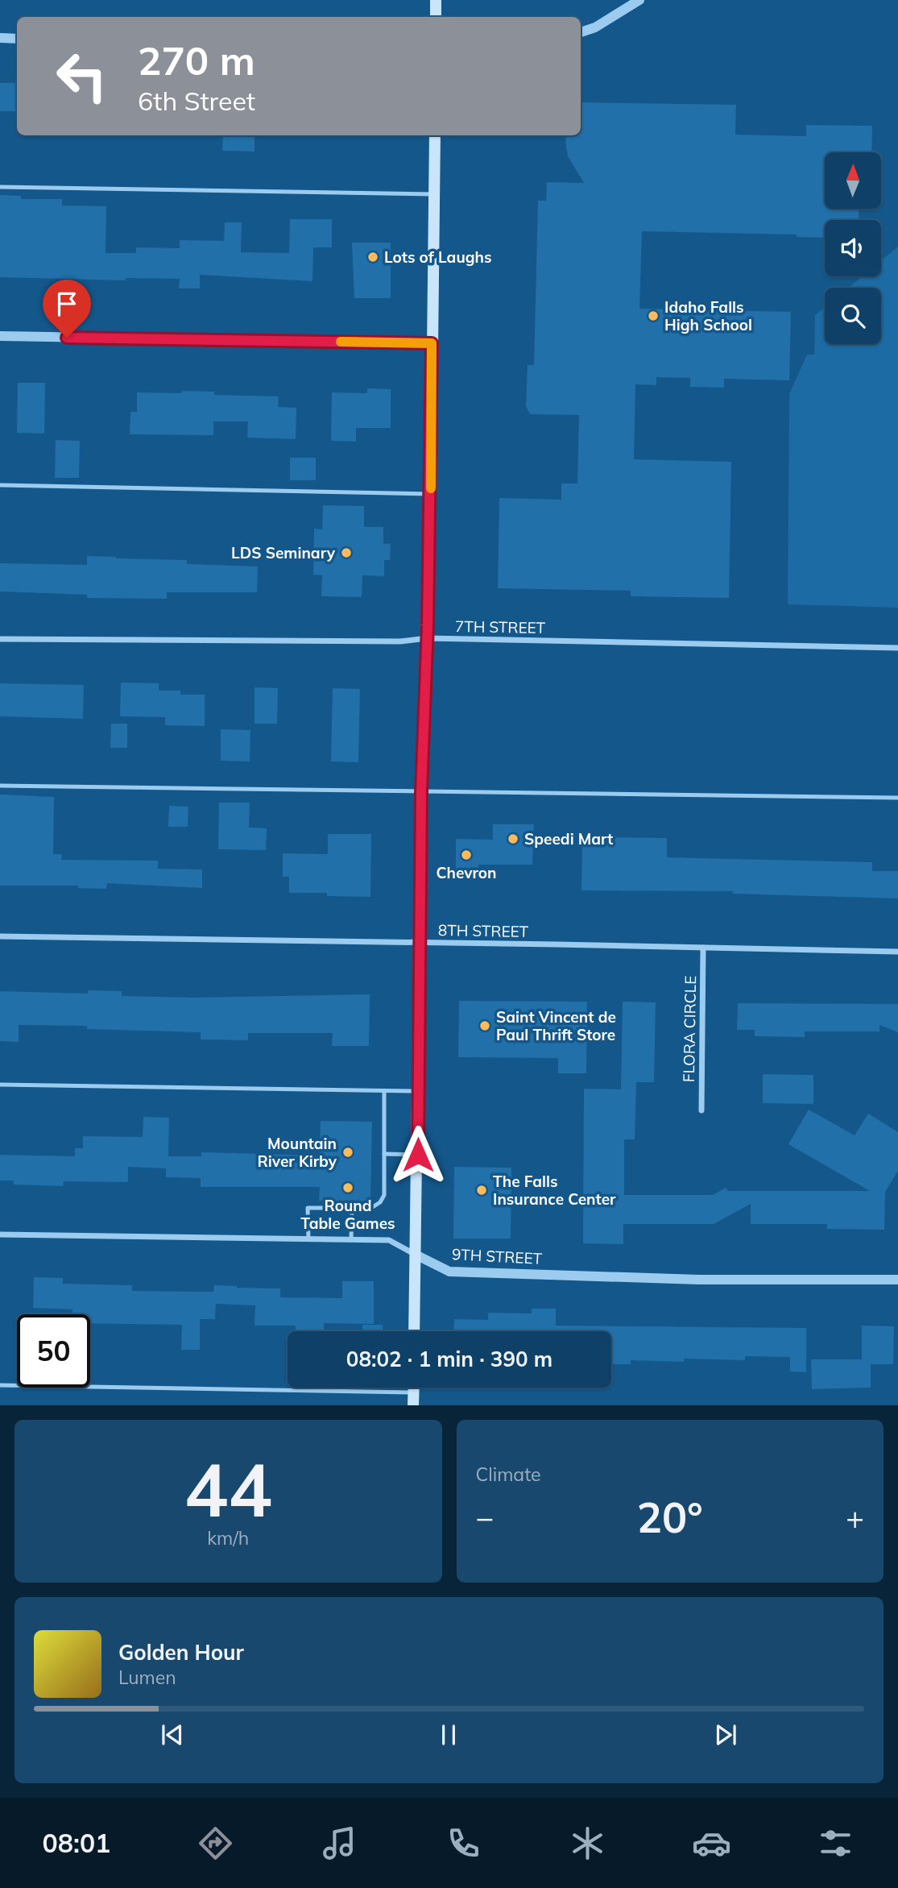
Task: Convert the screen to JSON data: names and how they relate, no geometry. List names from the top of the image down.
{
  "streets": {
    "street": [
      "7TH STREET",
      "8TH STREET",
      "FLORA CIRCLE",
      "9TH STREET"
    ]
  },
  "crossings": [
    ["8TH STREET", "FLORA CIRCLE"]
  ],
  "places": [
    "Lots of Laughs",
    "Idaho Falls High School",
    "LDS Seminary",
    "Speedi Mart",
    "Chevron",
    "Saint Vincent de Paul Thrift Store",
    "Mountain River Kirby",
    "Round Table Games",
    "The Falls Insurance Center"
  ],
  "north": "top",
  "page": {
    "turn": ["270 m", "6th Street"],
    "limit": "50",
    "trip": "08:02 · 1 min · 390 m",
    "tile": [
      ["44", "km/h"],
      "Climate"
    ],
    "heat": ["−", "20°", "+"],
    "song": ["Golden Hour", "Lumen"],
    "tabs": "08:01"
  }
}
